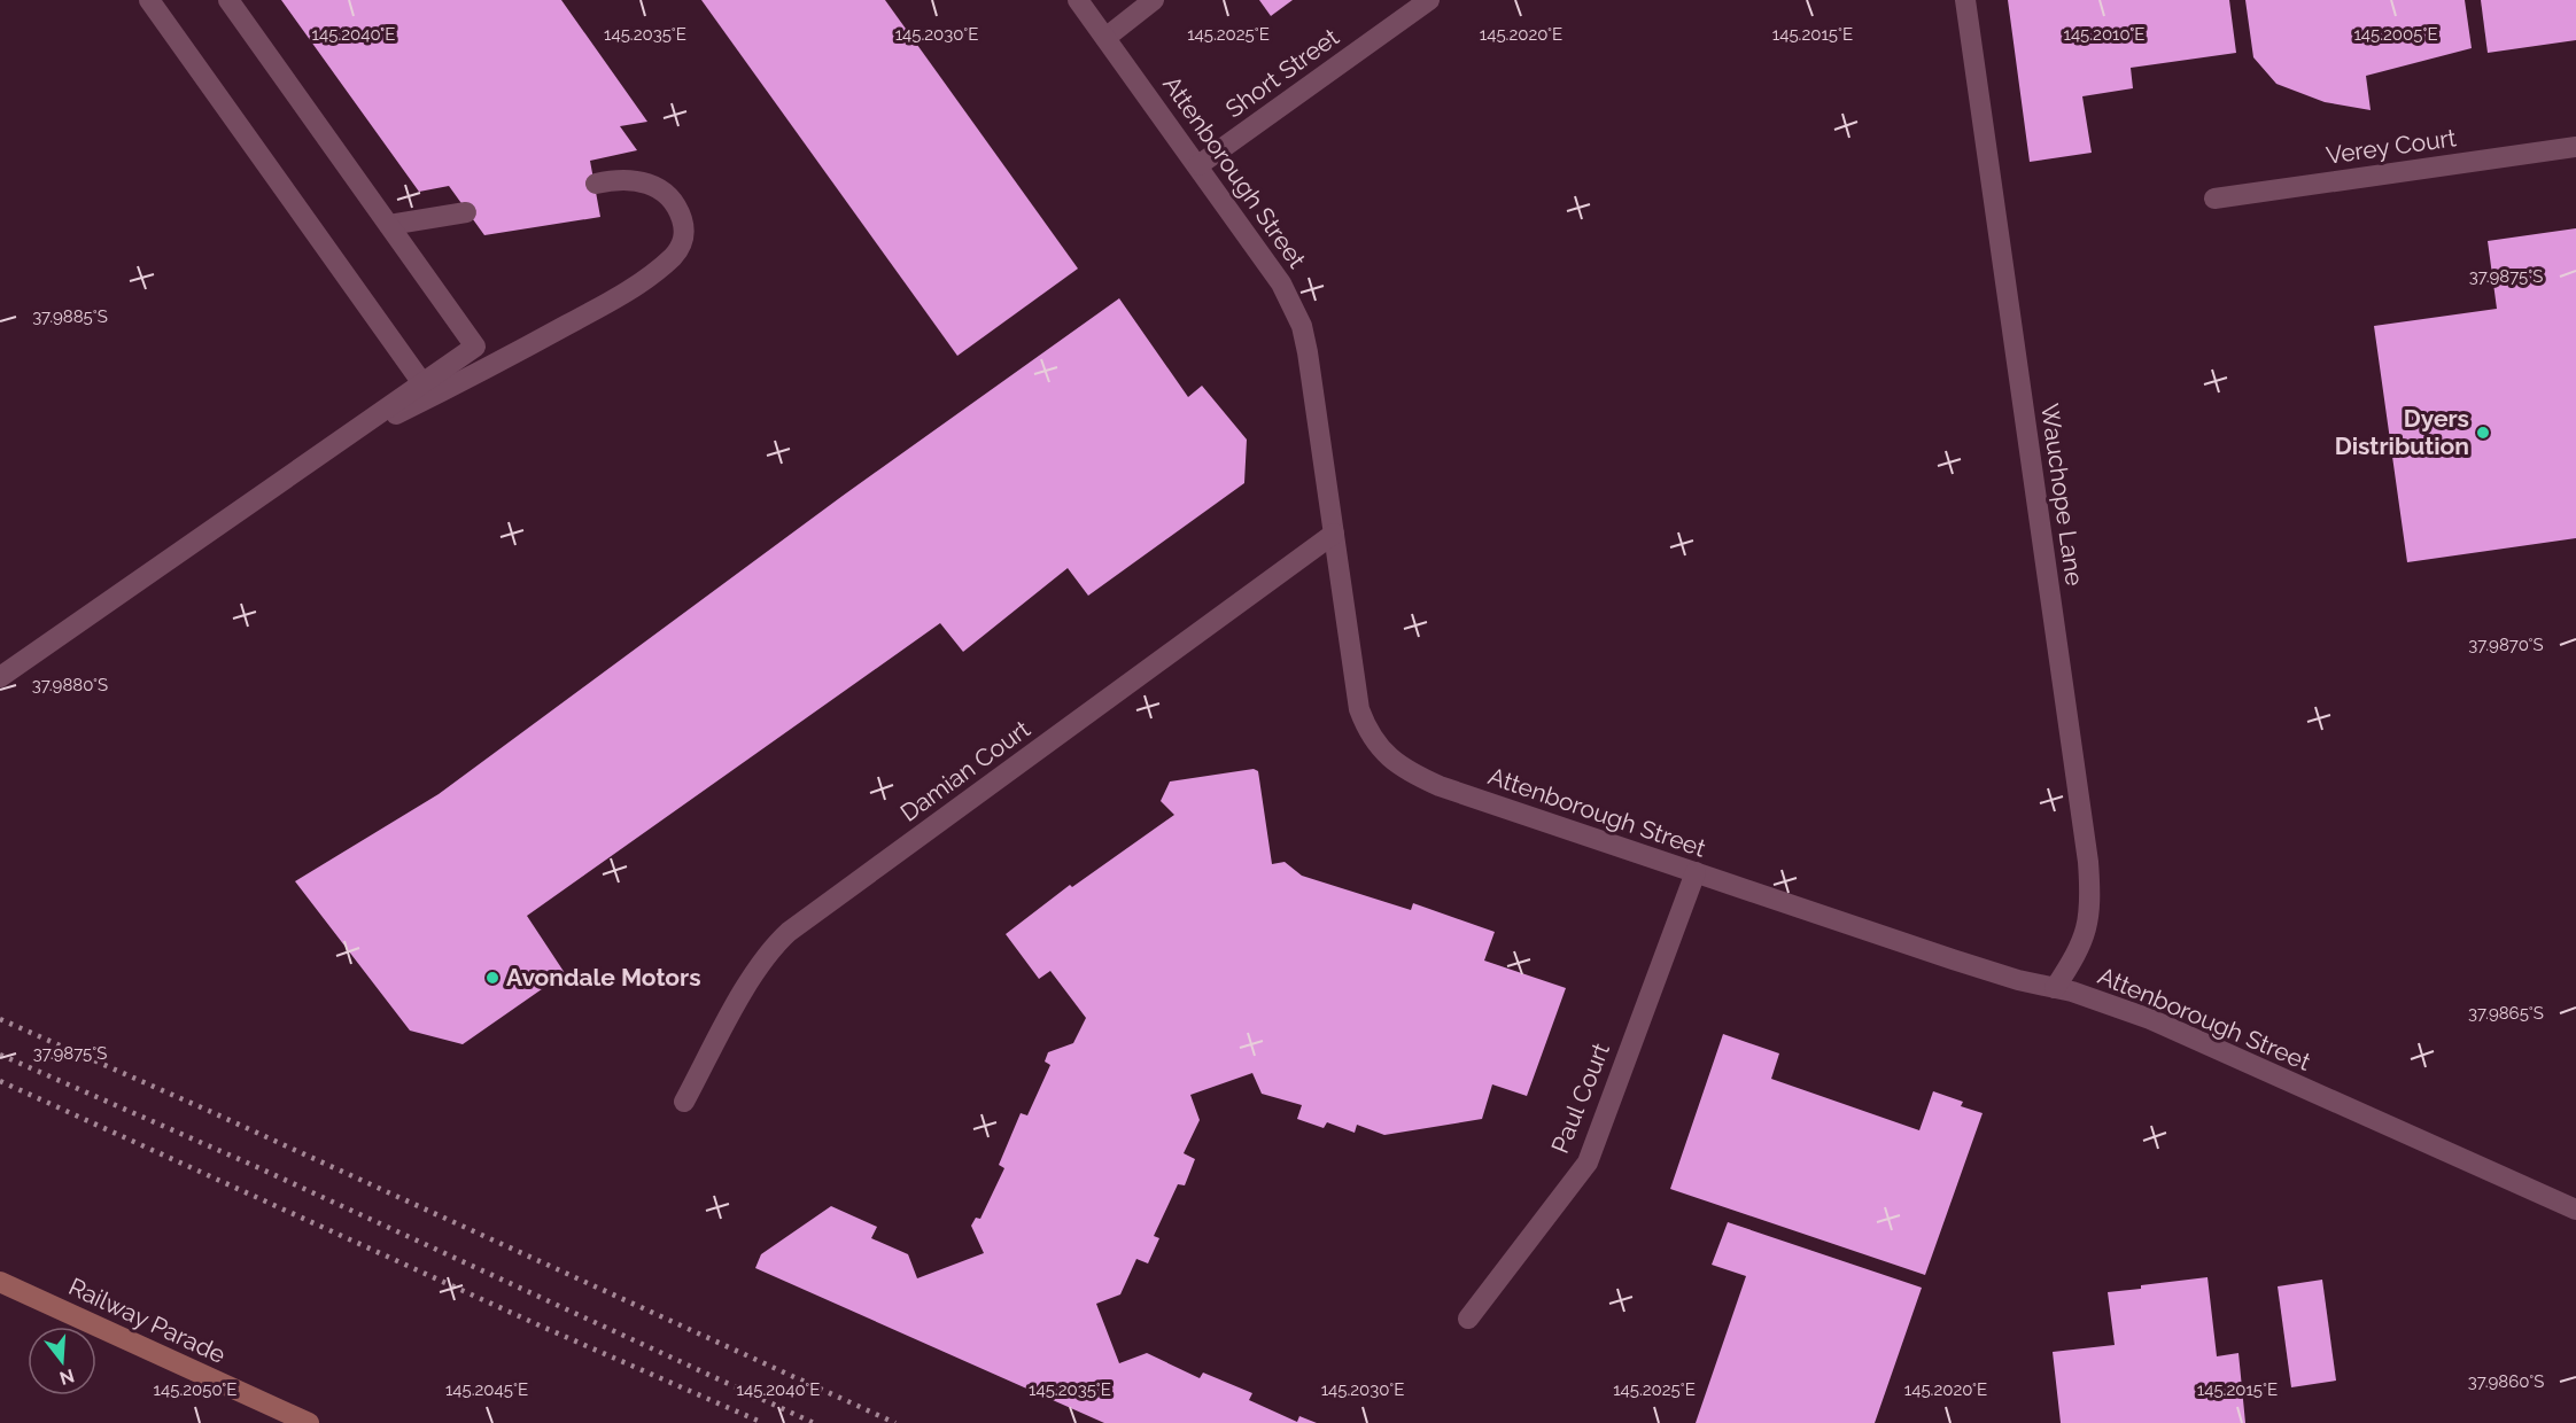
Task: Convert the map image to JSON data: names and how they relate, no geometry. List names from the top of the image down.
{
  "streets": {
    "main road": ["Railway Parade"],
    "street": [
      "Short Street",
      "Verey Court",
      "Attenborough Street",
      "Wauchope Lane",
      "Damian Court",
      "Paul Court"
    ]
  },
  "crossings": [
    ["Short Street", "Attenborough Street"],
    ["Attenborough Street", "Wauchope Lane"],
    ["Attenborough Street", "Damian Court"],
    ["Attenborough Street", "Paul Court"]
  ],
  "places": ["Dyers Distribution", "Avondale Motors"],
  "north": "bottom",
  "coordinates": [
    "145.2040°E",
    "145.2035°E",
    "145.2030°E",
    "145.2025°E",
    "145.2020°E",
    "145.2015°E",
    "145.2010°E",
    "145.2005°E",
    "37.9875°S",
    "37.9885°S",
    "37.9870°S",
    "37.9880°S",
    "37.9865°S",
    "37.9860°S",
    "145.2050°E",
    "145.2045°E"
  ]
}
